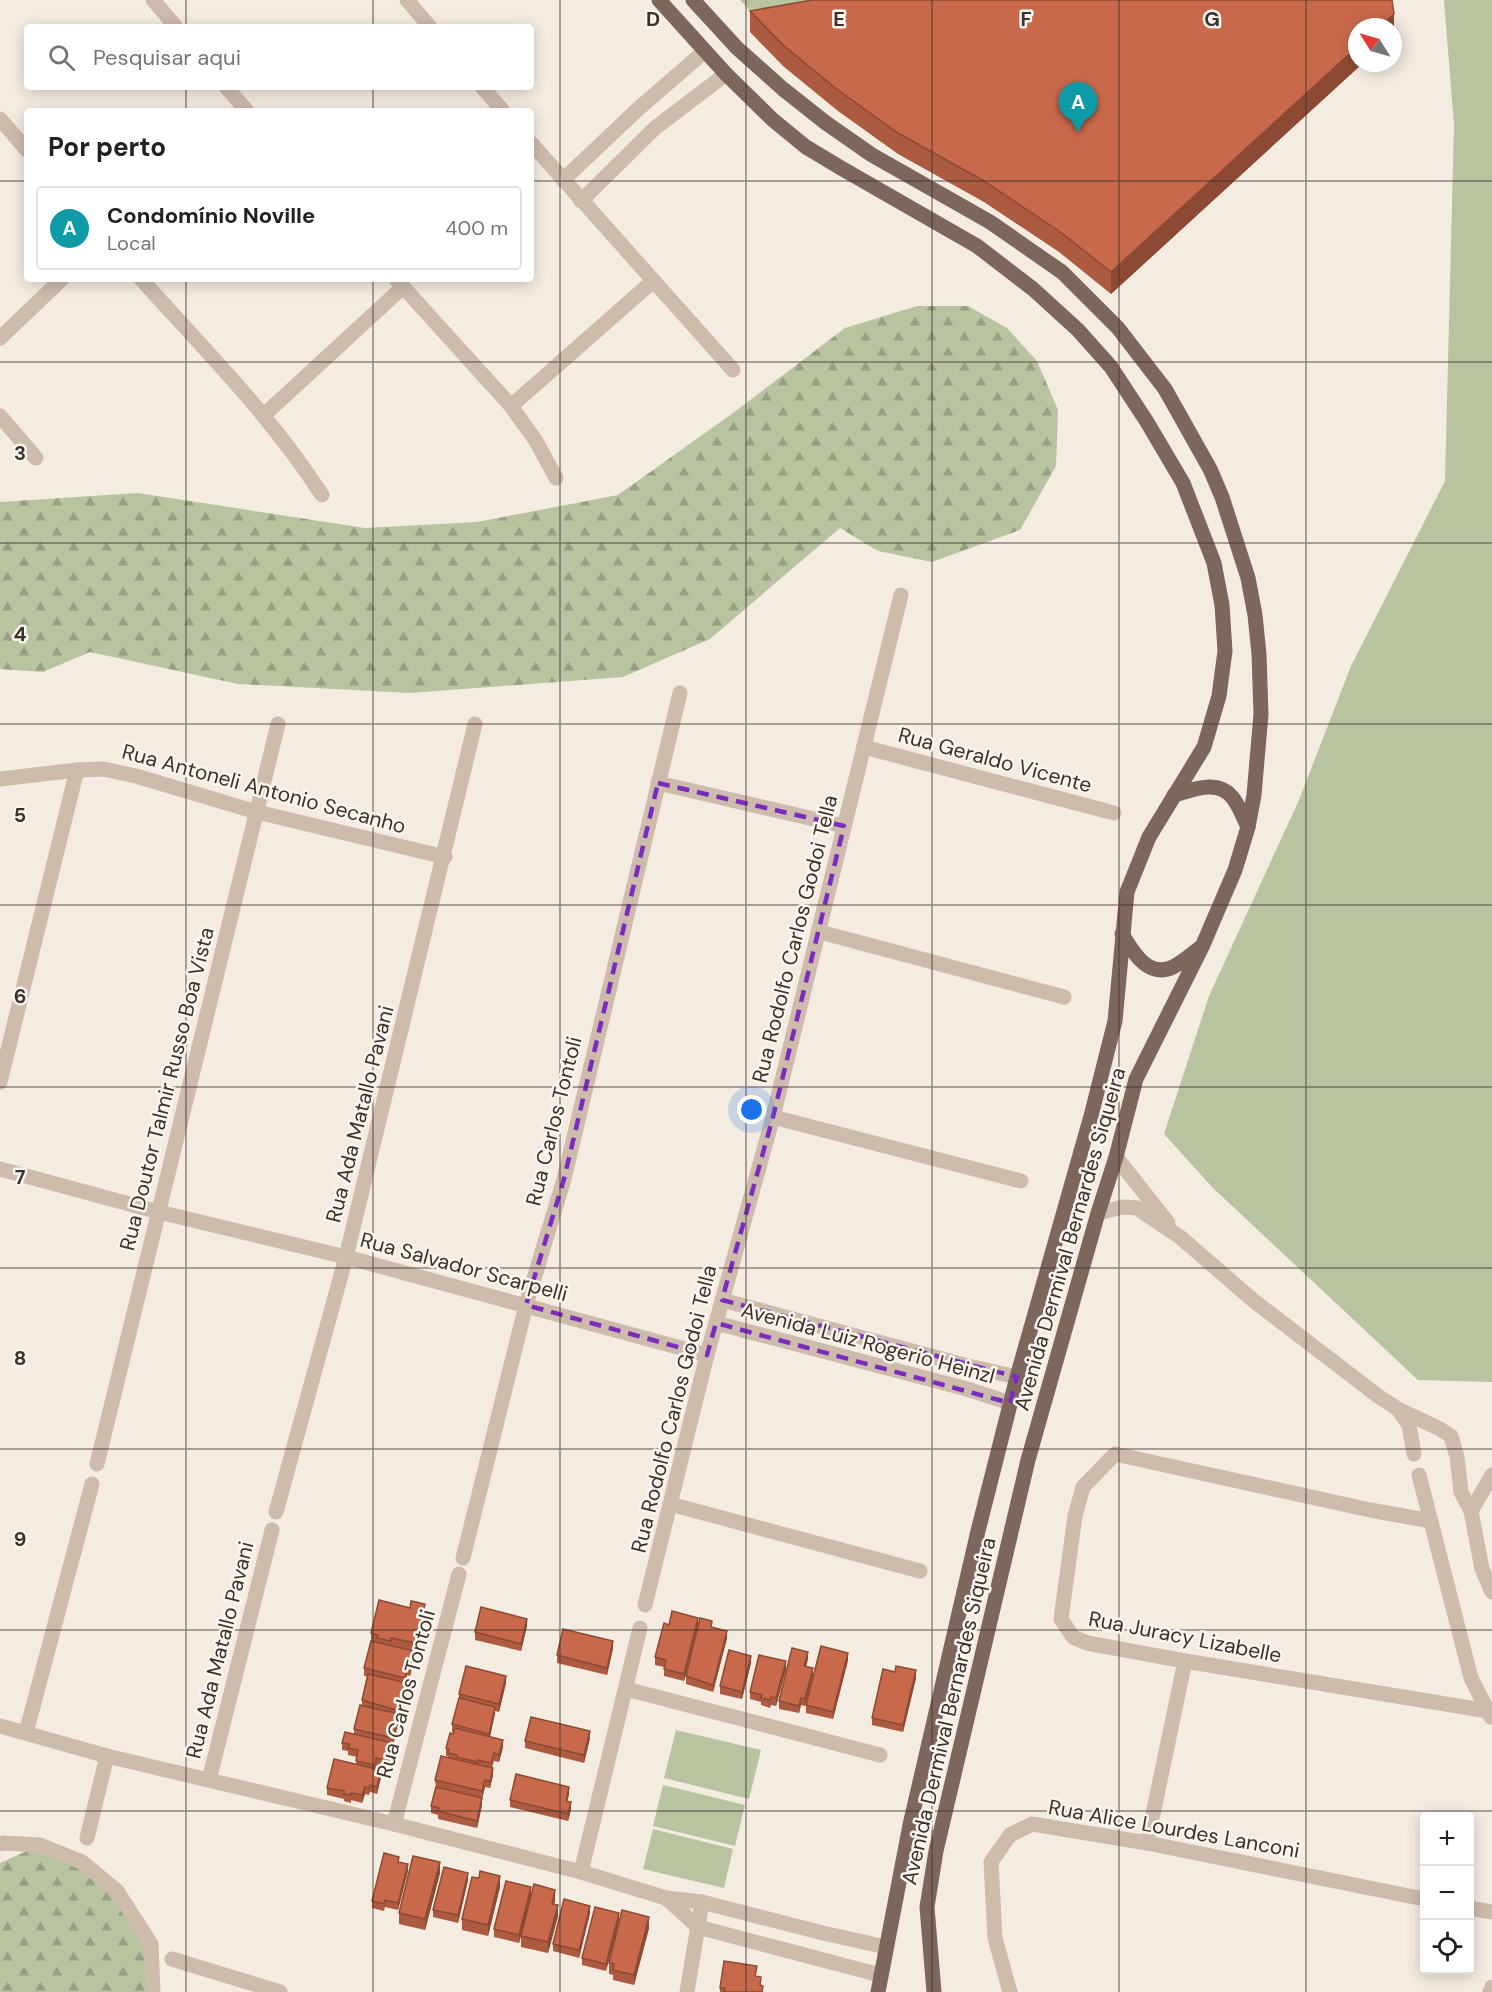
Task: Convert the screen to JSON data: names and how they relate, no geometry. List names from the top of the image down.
{
  "streets": {
    "main road": ["Avenida Dermival Bernardes Siqueira"],
    "street": [
      "Rua Geraldo Vicente",
      "Rua Antoneli Antonio Secanho",
      "Rua Rodolfo Carlos Godoi Tella",
      "Rua Doutor Talmir Russo Boa Vista",
      "Rua Ada Matallo Pavani",
      "Rua Carlos Tontoli",
      "Rua Salvador Scarpelli",
      "Avenida Luiz Rogerio Heinzl",
      "Rua Juracy Lizabelle",
      "Rua Alice Lourdes Lanconi"
    ]
  },
  "crossings": [
    ["Rua Geraldo Vicente", "Rua Rodolfo Carlos Godoi Tella"],
    ["Rua Antoneli Antonio Secanho", "Rua Doutor Talmir Russo Boa Vista"],
    ["Rua Antoneli Antonio Secanho", "Rua Ada Matallo Pavani"],
    ["Rua Rodolfo Carlos Godoi Tella", "Rua Salvador Scarpelli"],
    ["Rua Rodolfo Carlos Godoi Tella", "Avenida Luiz Rogerio Heinzl"],
    ["Rua Doutor Talmir Russo Boa Vista", "Rua Salvador Scarpelli"],
    ["Rua Ada Matallo Pavani", "Rua Salvador Scarpelli"],
    ["Rua Carlos Tontoli", "Rua Salvador Scarpelli"],
    ["Avenida Dermival Bernardes Siqueira", "Avenida Luiz Rogerio Heinzl"]
  ],
  "north": "top left",
  "page": {
    "search": "Pesquisar aqui",
    "pins": "A",
    "heading": "Por perto",
    "list": [
      {
        "mark": "A",
        "name": "Condomínio Noville",
        "note": "Local",
        "value": "400 m"
      }
    ],
    "map_buttons": ["+", "−"]
  },
  "grid": {
    "columns": [
      "D",
      "E",
      "F",
      "G"
    ],
    "rows": [
      "3",
      "4",
      "5",
      "6",
      "7",
      "8",
      "9"
    ]
  }
}
